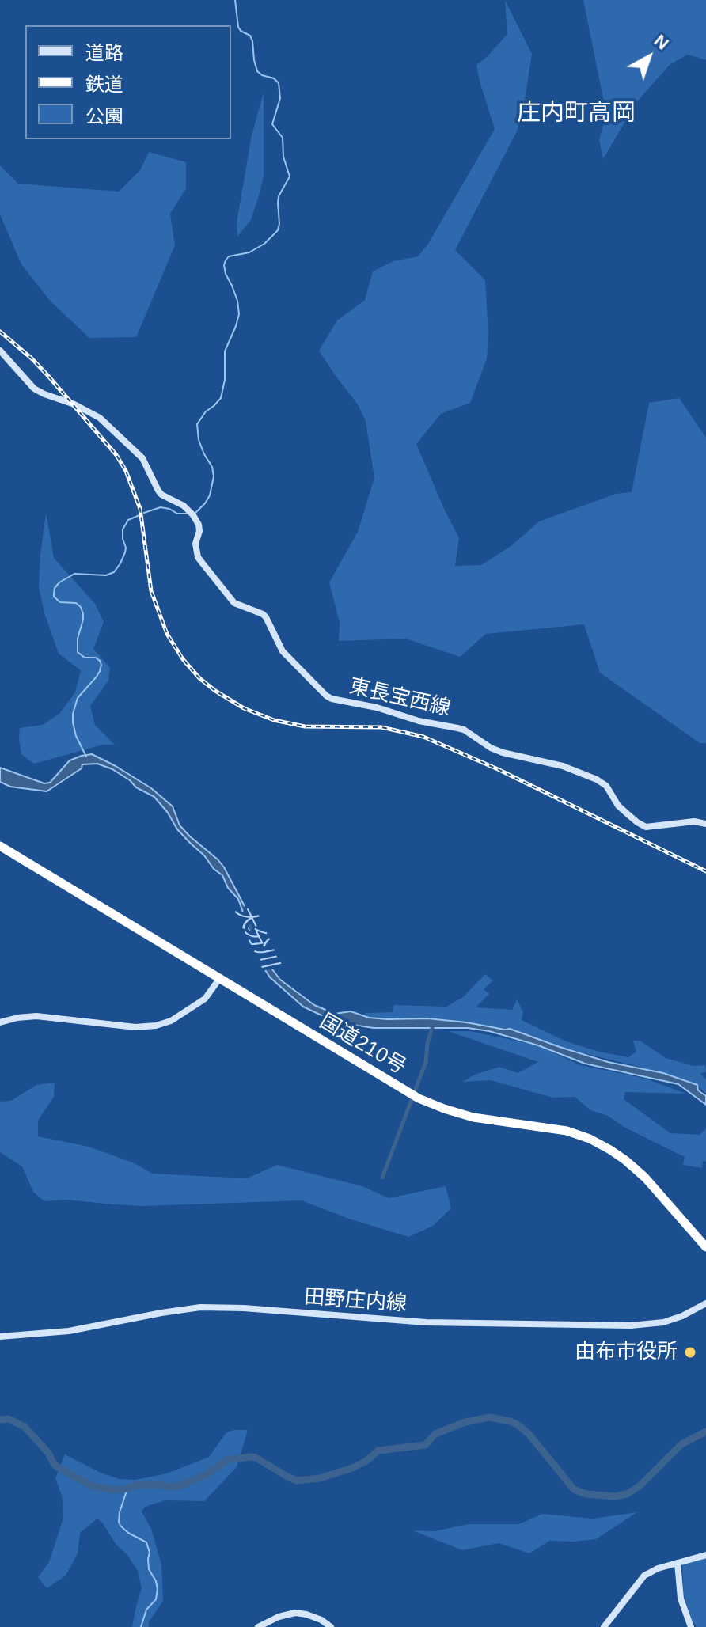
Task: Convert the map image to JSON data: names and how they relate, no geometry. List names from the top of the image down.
{
  "streets": {
    "highway": ["国道210号"],
    "main road": ["東長宝西線", "田野庄内線"]
  },
  "districts": ["庄内町高岡"],
  "water": ["大分川"],
  "places": ["由布市役所"],
  "legend": ["道路", "鉄道", "公園"],
  "north": "top right"
}
